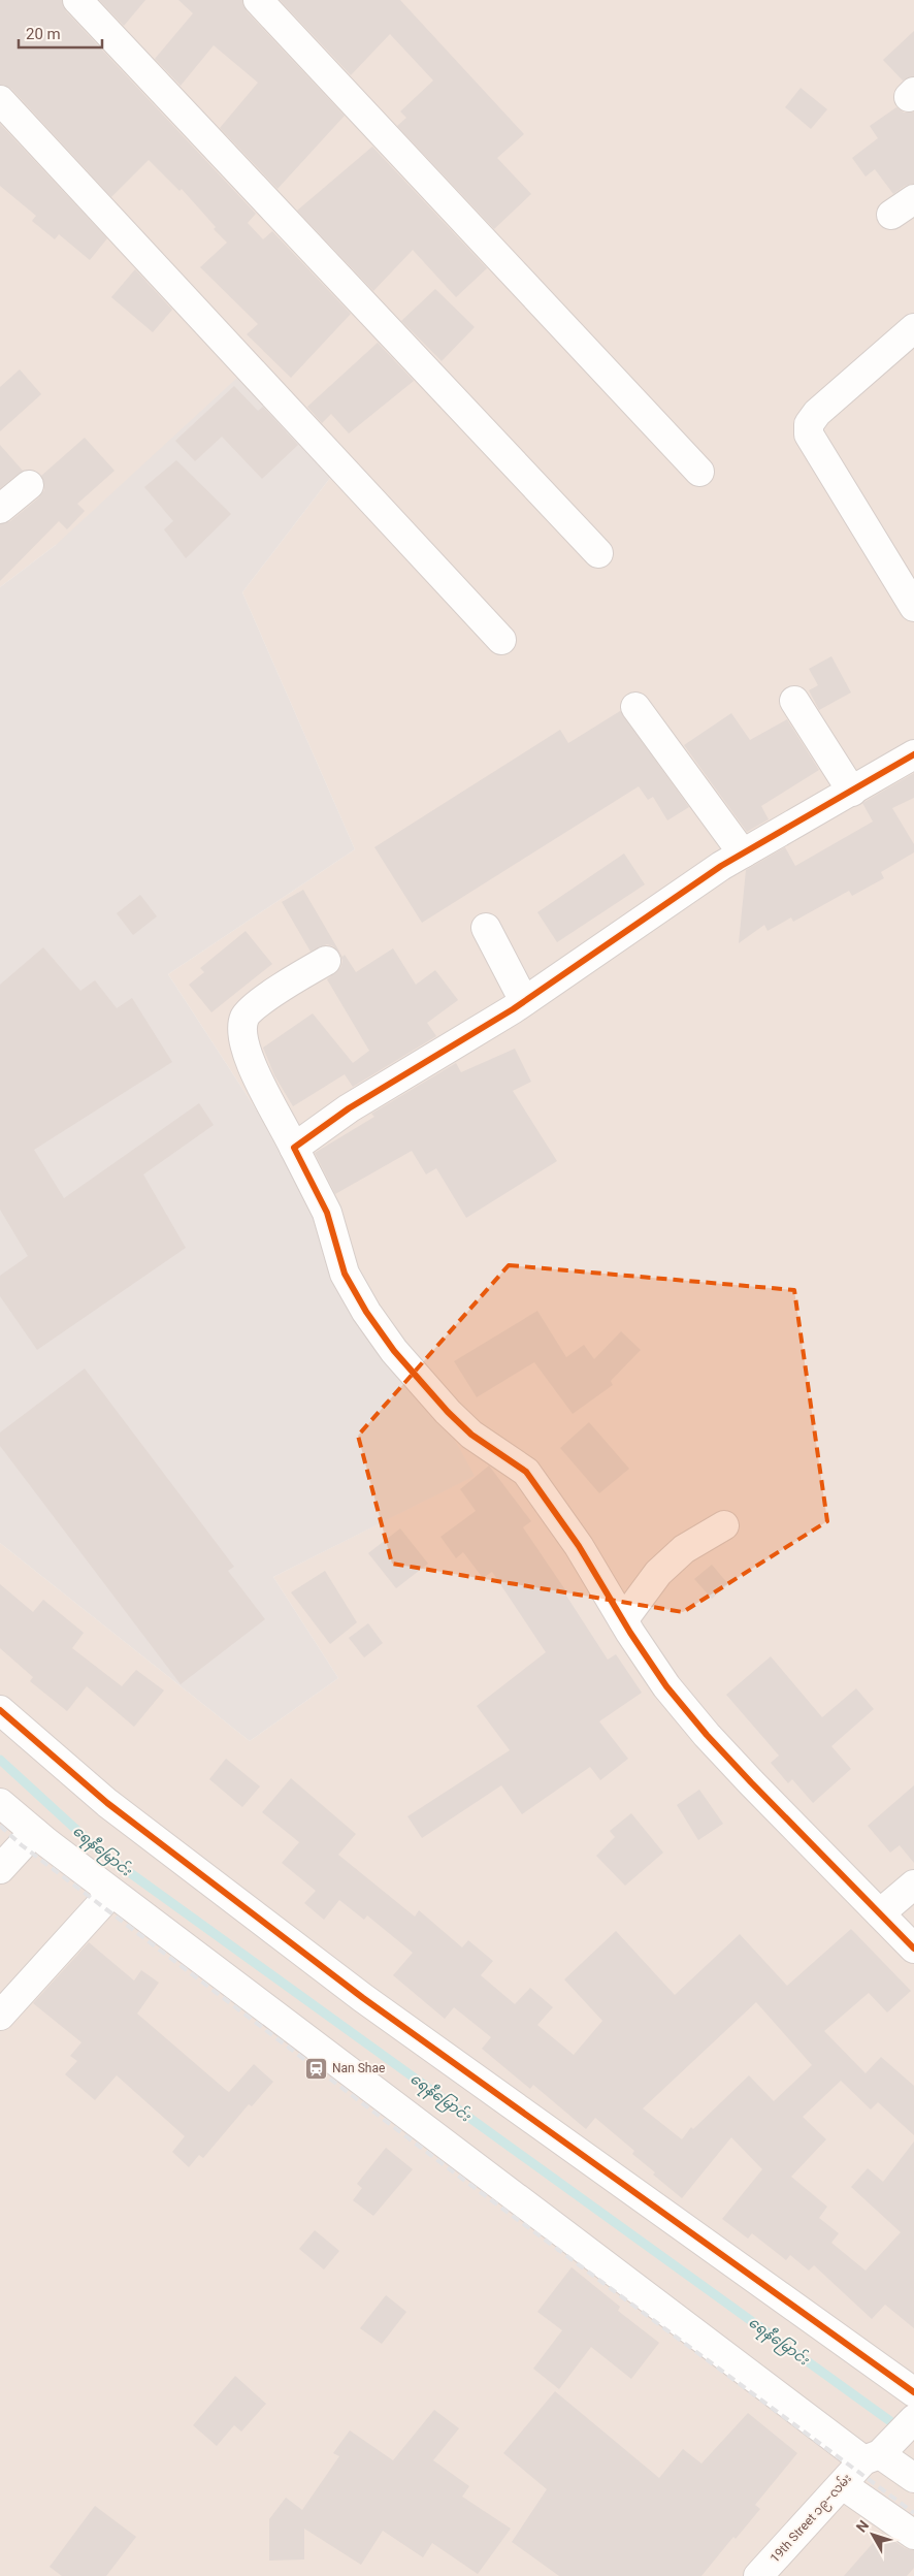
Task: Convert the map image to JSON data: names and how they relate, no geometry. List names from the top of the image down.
{
  "streets": {
    "street": ["19th Street ၁၉−လမ်း"]
  },
  "water": ["ရေနီမြောင်း"],
  "places": {
    "station": ["Nan Shae"]
  },
  "scale_bar": "20 m",
  "north": "top left"
}
